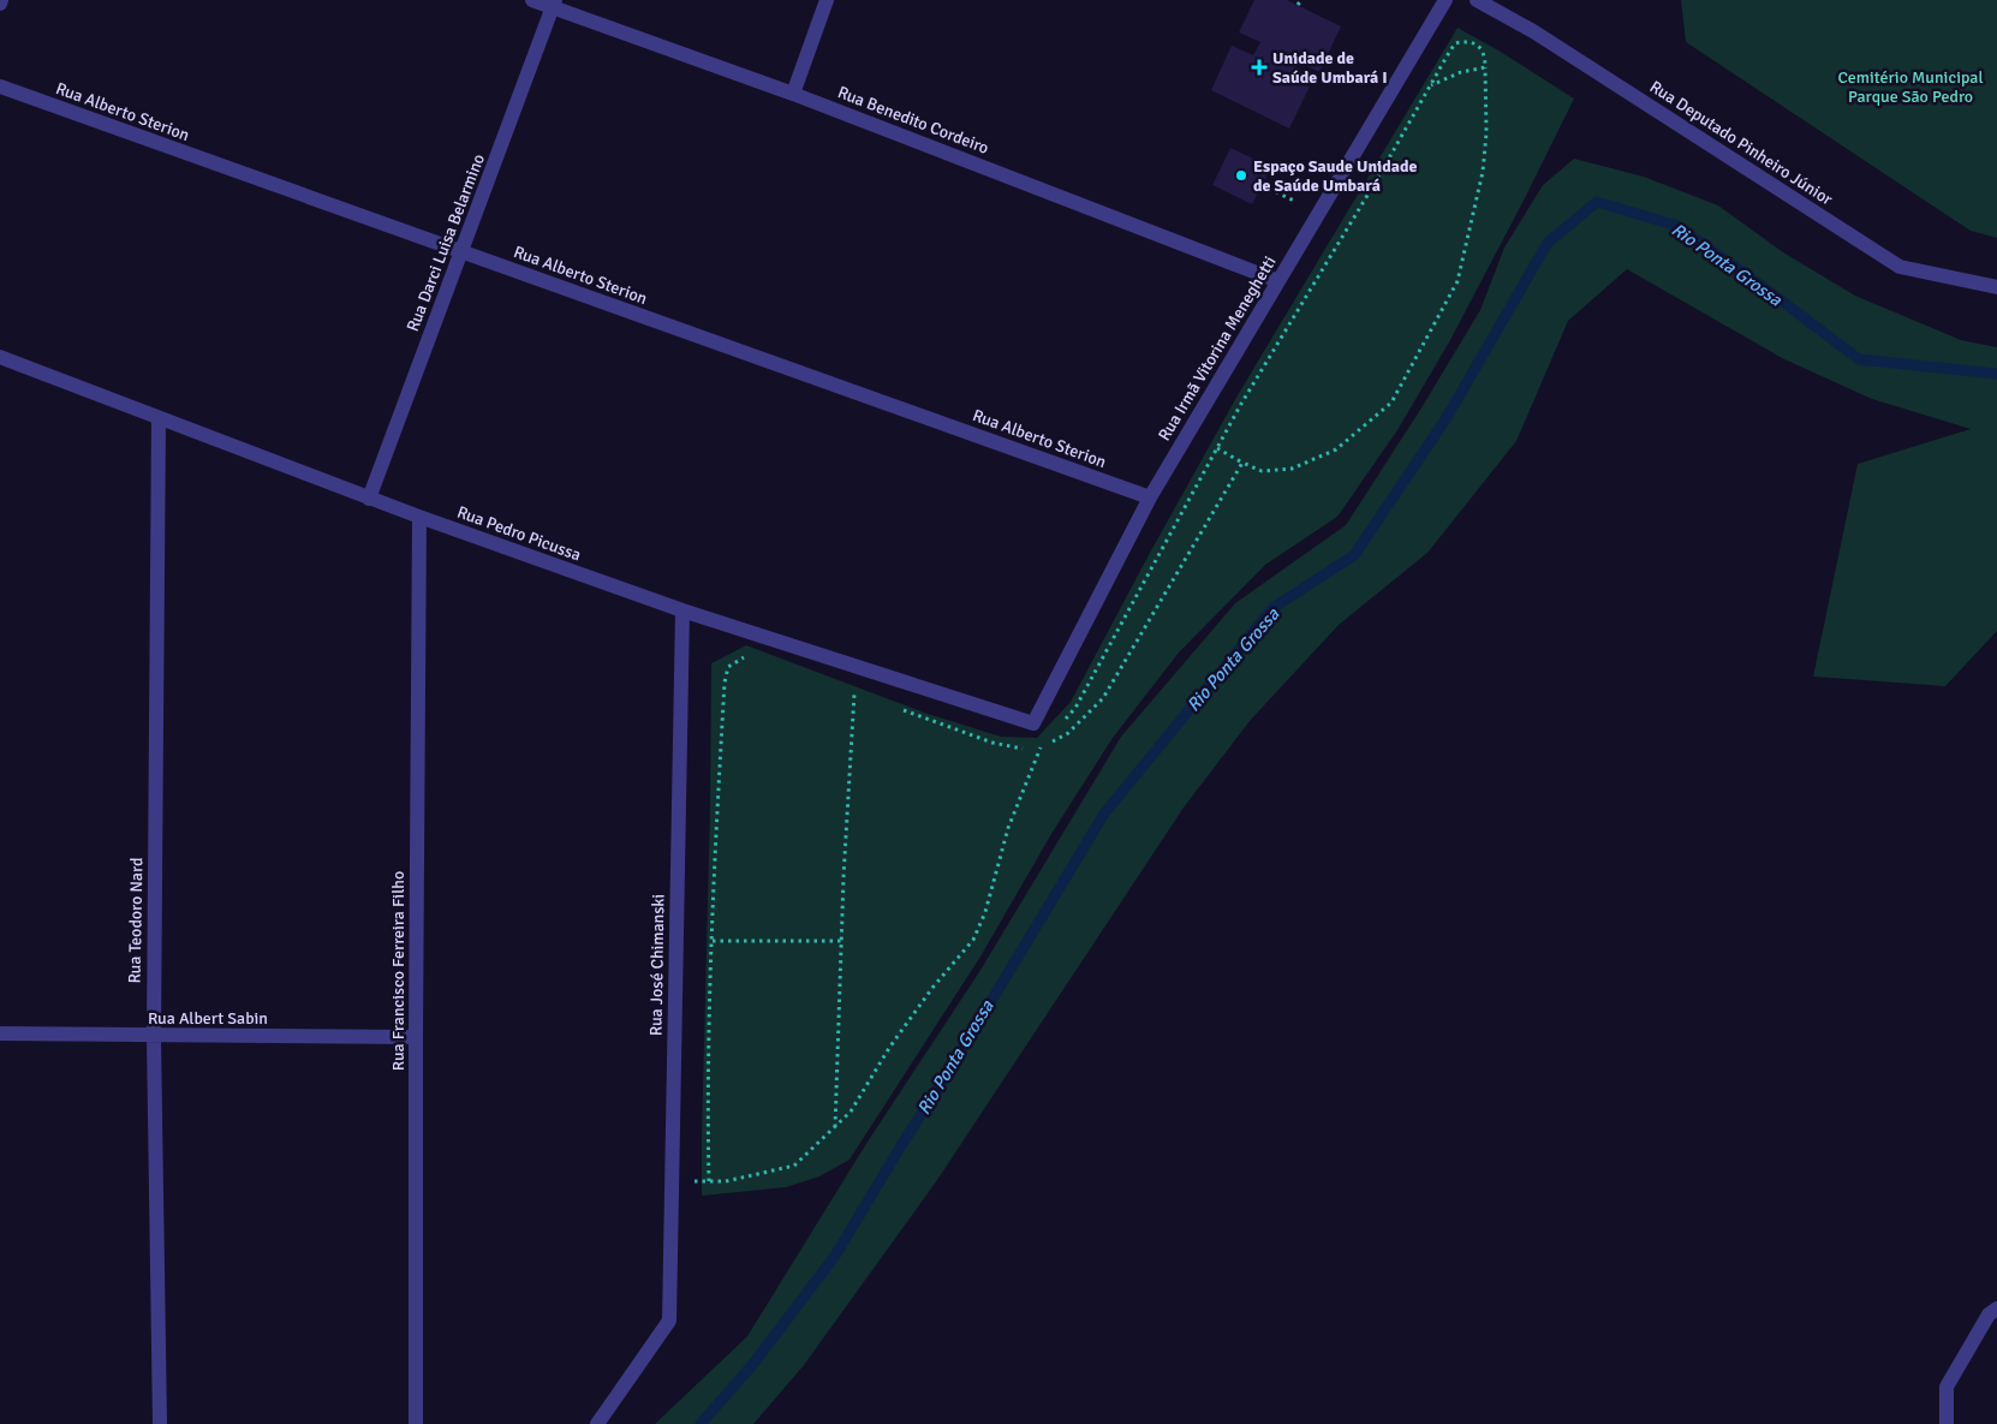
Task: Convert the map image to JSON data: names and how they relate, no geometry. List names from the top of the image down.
{
  "streets": {
    "street": [
      "Rua Alberto Sterion",
      "Rua Benedito Cordeiro",
      "Rua Deputado Pinheiro Júnior",
      "Rua Darci Luisa Belarmino",
      "Rua Irmã Vitorina Meneghetti",
      "Rua Pedro Picussa",
      "Rua Teodoro Nard",
      "Rua José Chimanski",
      "Rua Francisco Ferreira Filho",
      "Rua Albert Sabin"
    ]
  },
  "crossings": [
    ["Rua Alberto Sterion", "Rua Darci Luisa Belarmino"],
    ["Rua Alberto Sterion", "Rua Irmã Vitorina Meneghetti"],
    ["Rua Benedito Cordeiro", "Rua Darci Luisa Belarmino"],
    ["Rua Benedito Cordeiro", "Rua Irmã Vitorina Meneghetti"],
    ["Rua Darci Luisa Belarmino", "Rua Pedro Picussa"],
    ["Rua Irmã Vitorina Meneghetti", "Rua Pedro Picussa"],
    ["Rua Pedro Picussa", "Rua Teodoro Nard"],
    ["Rua Pedro Picussa", "Rua José Chimanski"],
    ["Rua Pedro Picussa", "Rua Francisco Ferreira Filho"],
    ["Rua Teodoro Nard", "Rua Albert Sabin"],
    ["Rua Francisco Ferreira Filho", "Rua Albert Sabin"]
  ],
  "water": ["Rio Ponta Grossa"],
  "parks": ["Cemitério Municipal Parque São Pedro"],
  "places": {
    "health": ["Unidade de Saúde Umbará I"],
    "other": ["Espaço Saude Unidade de Saúde Umbará"]
  }
}
